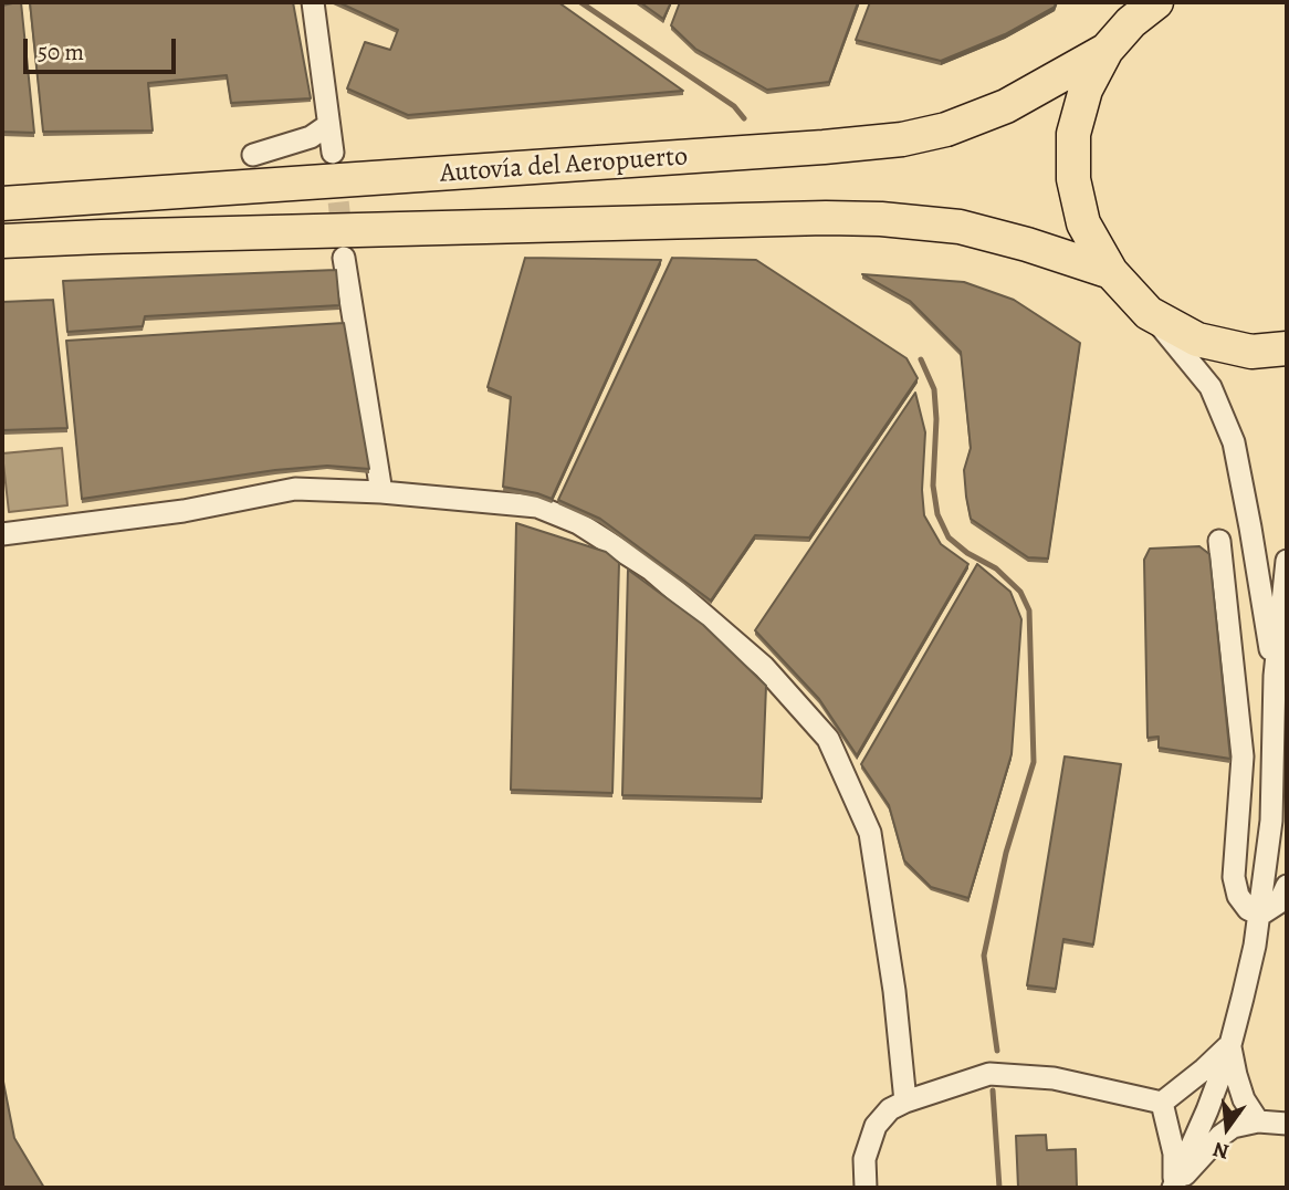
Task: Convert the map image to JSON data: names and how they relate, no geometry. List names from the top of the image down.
{
  "streets": {
    "highway": ["Autovía del Aeropuerto"]
  },
  "scale_bar": "50 m",
  "north": "bottom"
}
